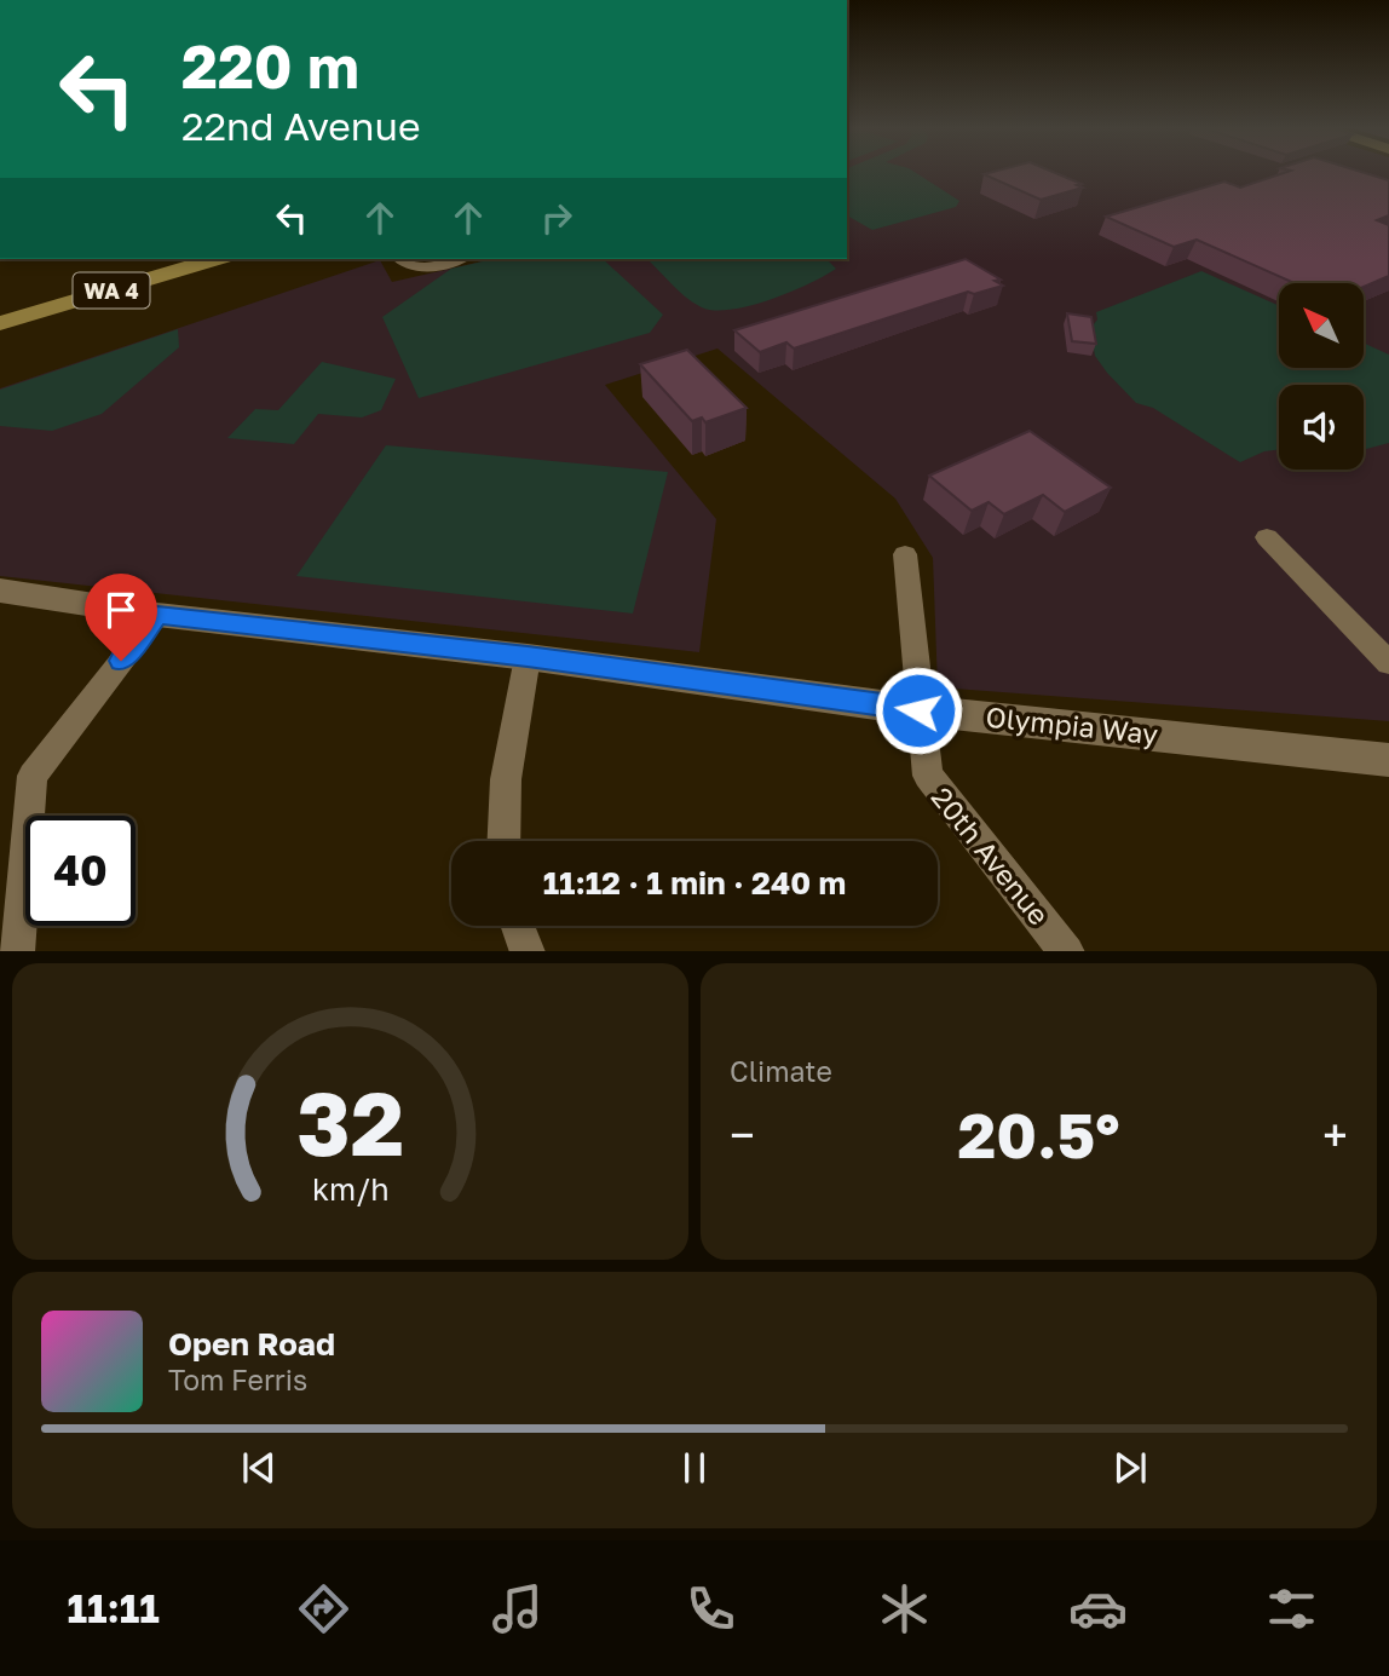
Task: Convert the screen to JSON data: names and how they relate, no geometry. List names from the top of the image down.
{
  "streets": {
    "main road": ["WA 4"],
    "street": ["Olympia Way", "20th Avenue"]
  },
  "crossings": [
    ["Olympia Way", "20th Avenue"]
  ],
  "north": "top left",
  "page": {
    "turn": ["220 m", "22nd Avenue"],
    "limit": "40",
    "trip": "11:12 · 1 min · 240 m",
    "tile": "Climate",
    "heat": ["−", "20.5°", "+"],
    "song": ["Open Road", "Tom Ferris"],
    "tabs": "11:11",
    "gauge": ["32", "km/h"]
  }
}
